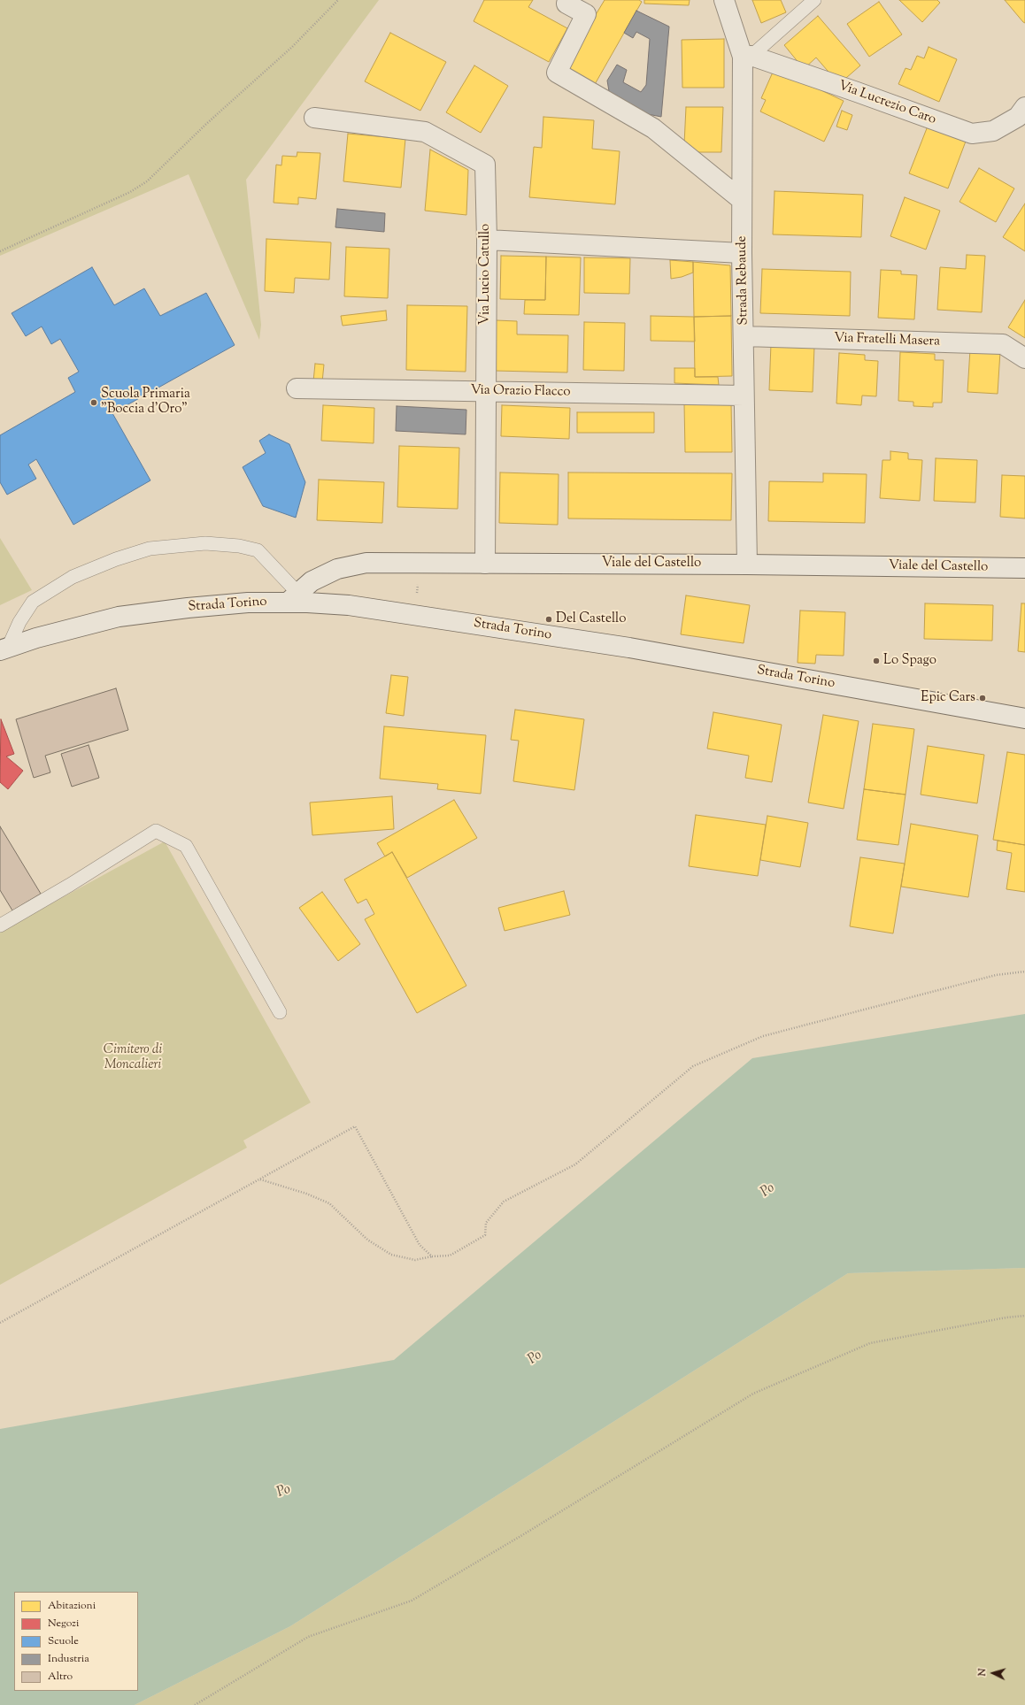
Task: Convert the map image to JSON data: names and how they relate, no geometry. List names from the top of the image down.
{
  "streets": {
    "street": [
      "Via Lucrezio Caro",
      "Via Lucio Catullo",
      "Strada Rebaude",
      "Via Fratelli Masera",
      "Via Orazio Flacco",
      "Viale del Castello",
      "Strada Torino"
    ]
  },
  "crossings": [
    ["Via Lucrezio Caro", "Strada Rebaude"],
    ["Via Lucio Catullo", "Via Orazio Flacco"],
    ["Via Lucio Catullo", "Viale del Castello"],
    ["Strada Rebaude", "Via Fratelli Masera"],
    ["Strada Rebaude", "Via Orazio Flacco"],
    ["Strada Rebaude", "Viale del Castello"],
    ["Viale del Castello", "Strada Torino"]
  ],
  "water": ["Po"],
  "parks": ["Cimitero di Moncalieri"],
  "places": [
    "Scuola Primaria \"Boccia d'Oro\"",
    "Del Castello",
    "Lo Spago",
    "Epic Cars"
  ],
  "legend": [
    "Abitazioni",
    "Negozi",
    "Scuole",
    "Industria",
    "Altro"
  ],
  "north": "left"
}
